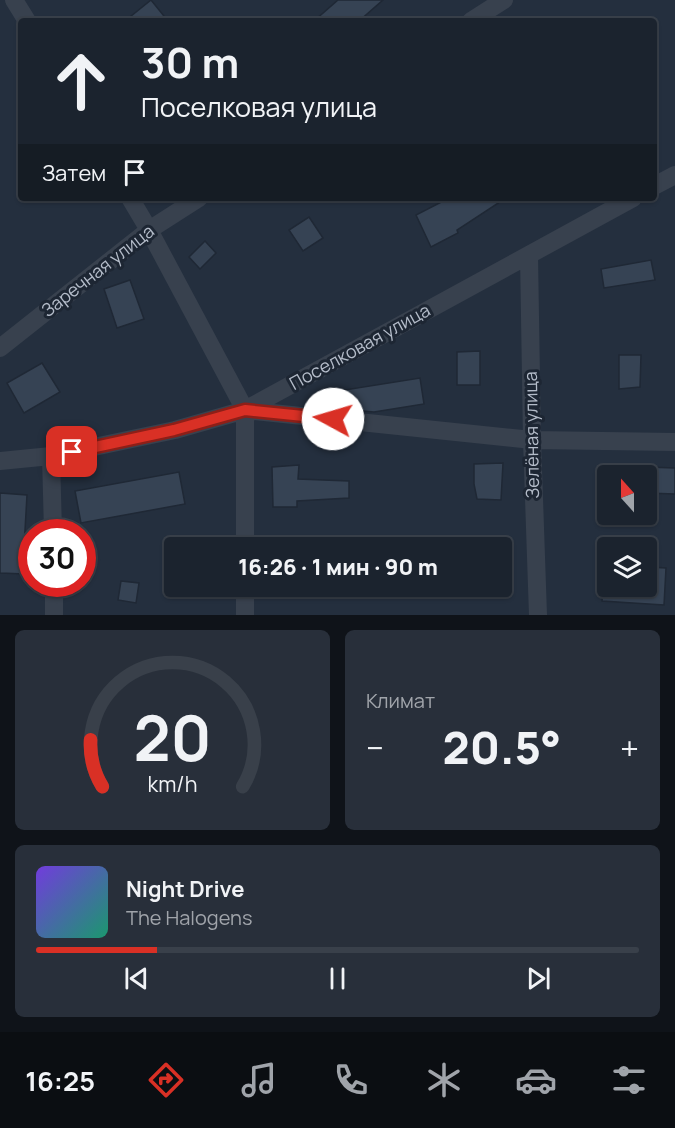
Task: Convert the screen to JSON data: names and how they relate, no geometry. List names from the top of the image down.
{
  "streets": {
    "street": ["Заречная улица", "Поселковая улица", "Зелёная улица"]
  },
  "crossings": [
    ["Поселковая улица", "Зелёная улица"]
  ],
  "north": "top",
  "page": {
    "turn": ["30 m", "Поселковая улица"],
    "then": "Затем",
    "limit": "30",
    "trip": "16:26 · 1 мин · 90 m",
    "tile": "Климат",
    "heat": ["−", "20.5°", "+"],
    "song": ["Night Drive", "The Halogens"],
    "tabs": "16:25",
    "gauge": ["20", "km/h"]
  }
}
